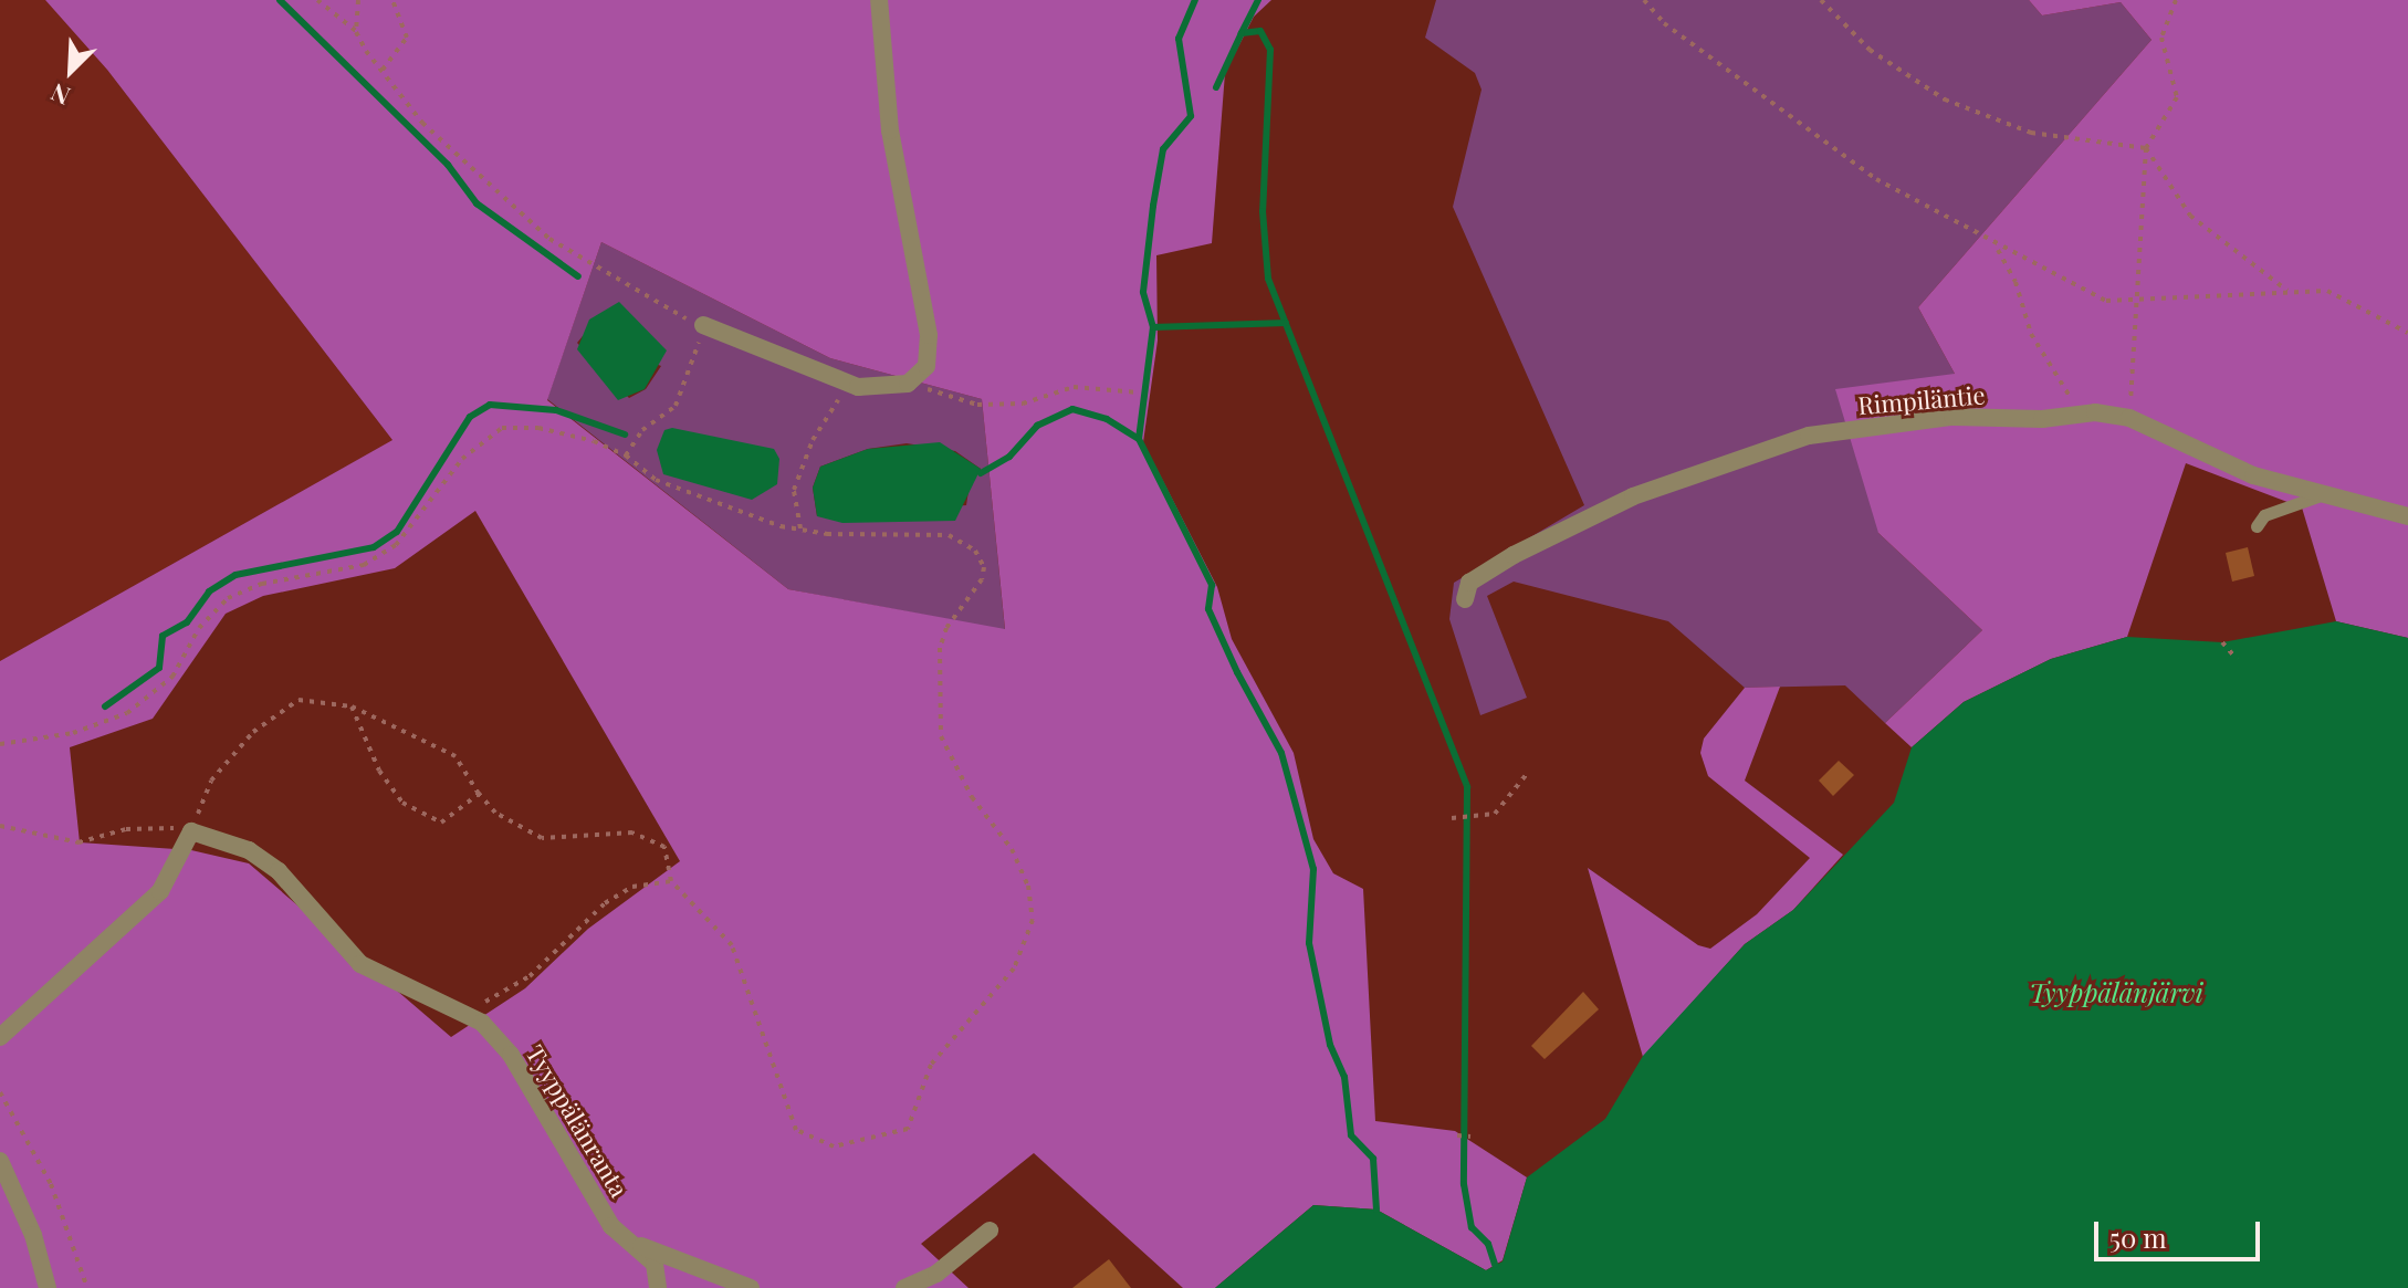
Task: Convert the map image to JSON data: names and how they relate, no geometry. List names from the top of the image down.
{
  "streets": {
    "street": ["Rimpiläntie", "Tyyppälänranta"]
  },
  "water": ["Tyyppälänjärvi"],
  "scale_bar": "50 m",
  "north": "bottom left"
}
